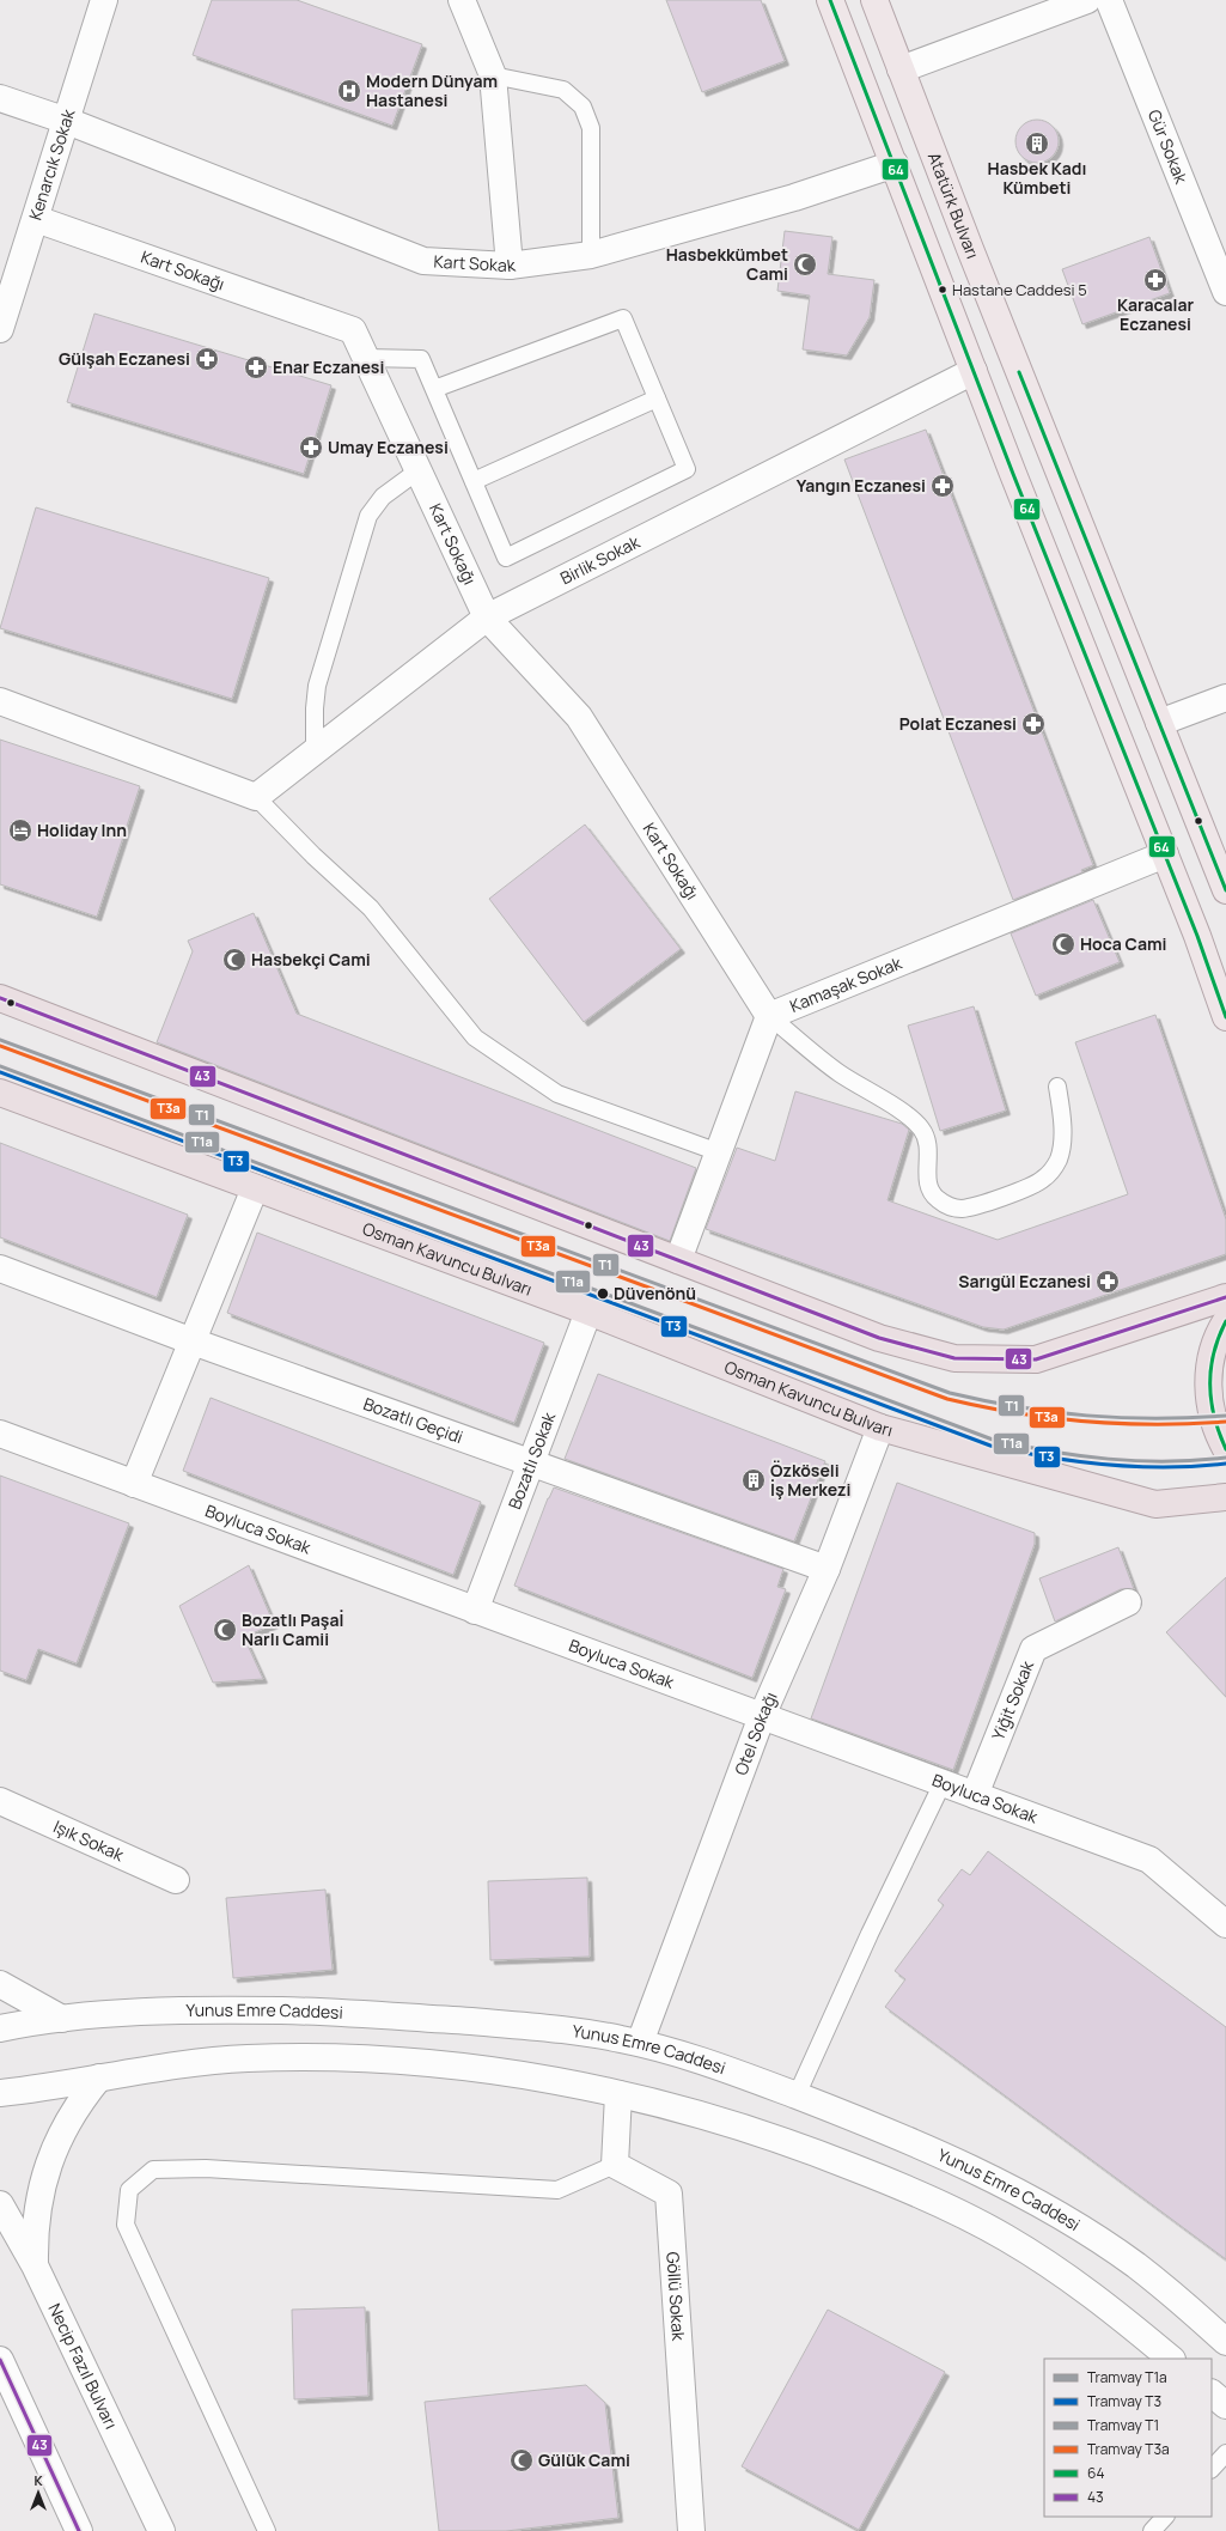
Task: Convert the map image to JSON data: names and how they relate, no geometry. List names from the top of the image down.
{
  "streets": {
    "highway": ["Osman Kavuncu Bulvarı"],
    "main road": ["Atatürk Bulvarı"],
    "street": [
      "Gür Sokak",
      "Kenarcık Sokak",
      "Kart Sokak",
      "Kart Sokağı",
      "Birlik Sokak",
      "Kamaşak Sokak",
      "Bozatlı Geçidi",
      "Bozatlı Sokak",
      "Boyluca Sokak",
      "Yiğit Sokak",
      "Otel Sokağı",
      "Işık Sokak",
      "Yunus Emre Caddesi",
      "Göllü Sokak",
      "Necip Fazıl Bulvarı"
    ]
  },
  "crossings": [
    ["Kenarcık Sokak", "Kart Sokak"],
    ["Kenarcık Sokak", "Kart Sokağı"],
    ["Kart Sokağı", "Birlik Sokak"],
    ["Kart Sokağı", "Kamaşak Sokak"],
    ["Osman Kavuncu Bulvarı", "Bozatlı Sokak"],
    ["Osman Kavuncu Bulvarı", "Otel Sokağı"],
    ["Bozatlı Geçidi", "Bozatlı Sokak"],
    ["Bozatlı Geçidi", "Otel Sokağı"],
    ["Bozatlı Sokak", "Boyluca Sokak"],
    ["Boyluca Sokak", "Yiğit Sokak"],
    ["Boyluca Sokak", "Otel Sokağı"],
    ["Otel Sokağı", "Yunus Emre Caddesi"]
  ],
  "places": {
    "hospital": ["Modern Dünyam Hastanesi"],
    "building": ["Hasbek Kadı Kümbeti", "Özköseli İş Merkezi"],
    "mosque": [
      "Hasbekkümbet Cami",
      "Hoca Cami",
      "Hasbekçi Cami",
      "Bozatlı Paşaİ Narlı Camii",
      "Gülük Cami"
    ],
    "pharmacy": [
      "Karacalar Eczanesi",
      "Gülşah Eczanesi",
      "Enar Eczanesi",
      "Umay Eczanesi",
      "Yangın Eczanesi",
      "Polat Eczanesi",
      "Sarıgül Eczanesi"
    ],
    "other": ["Hastane Caddesi 5", "Düvenönü"],
    "hotel": ["Holiday Inn"]
  },
  "lines": [
    "transit line 64",
    "transit line 43",
    "tram line T1",
    "tram line T3a",
    "tram line T1a",
    "tram line T3"
  ],
  "legend": [
    "Tramvay T1a",
    "Tramvay T3",
    "Tramvay T1",
    "Tramvay T3a",
    "64",
    "43"
  ],
  "north": "top"
}
